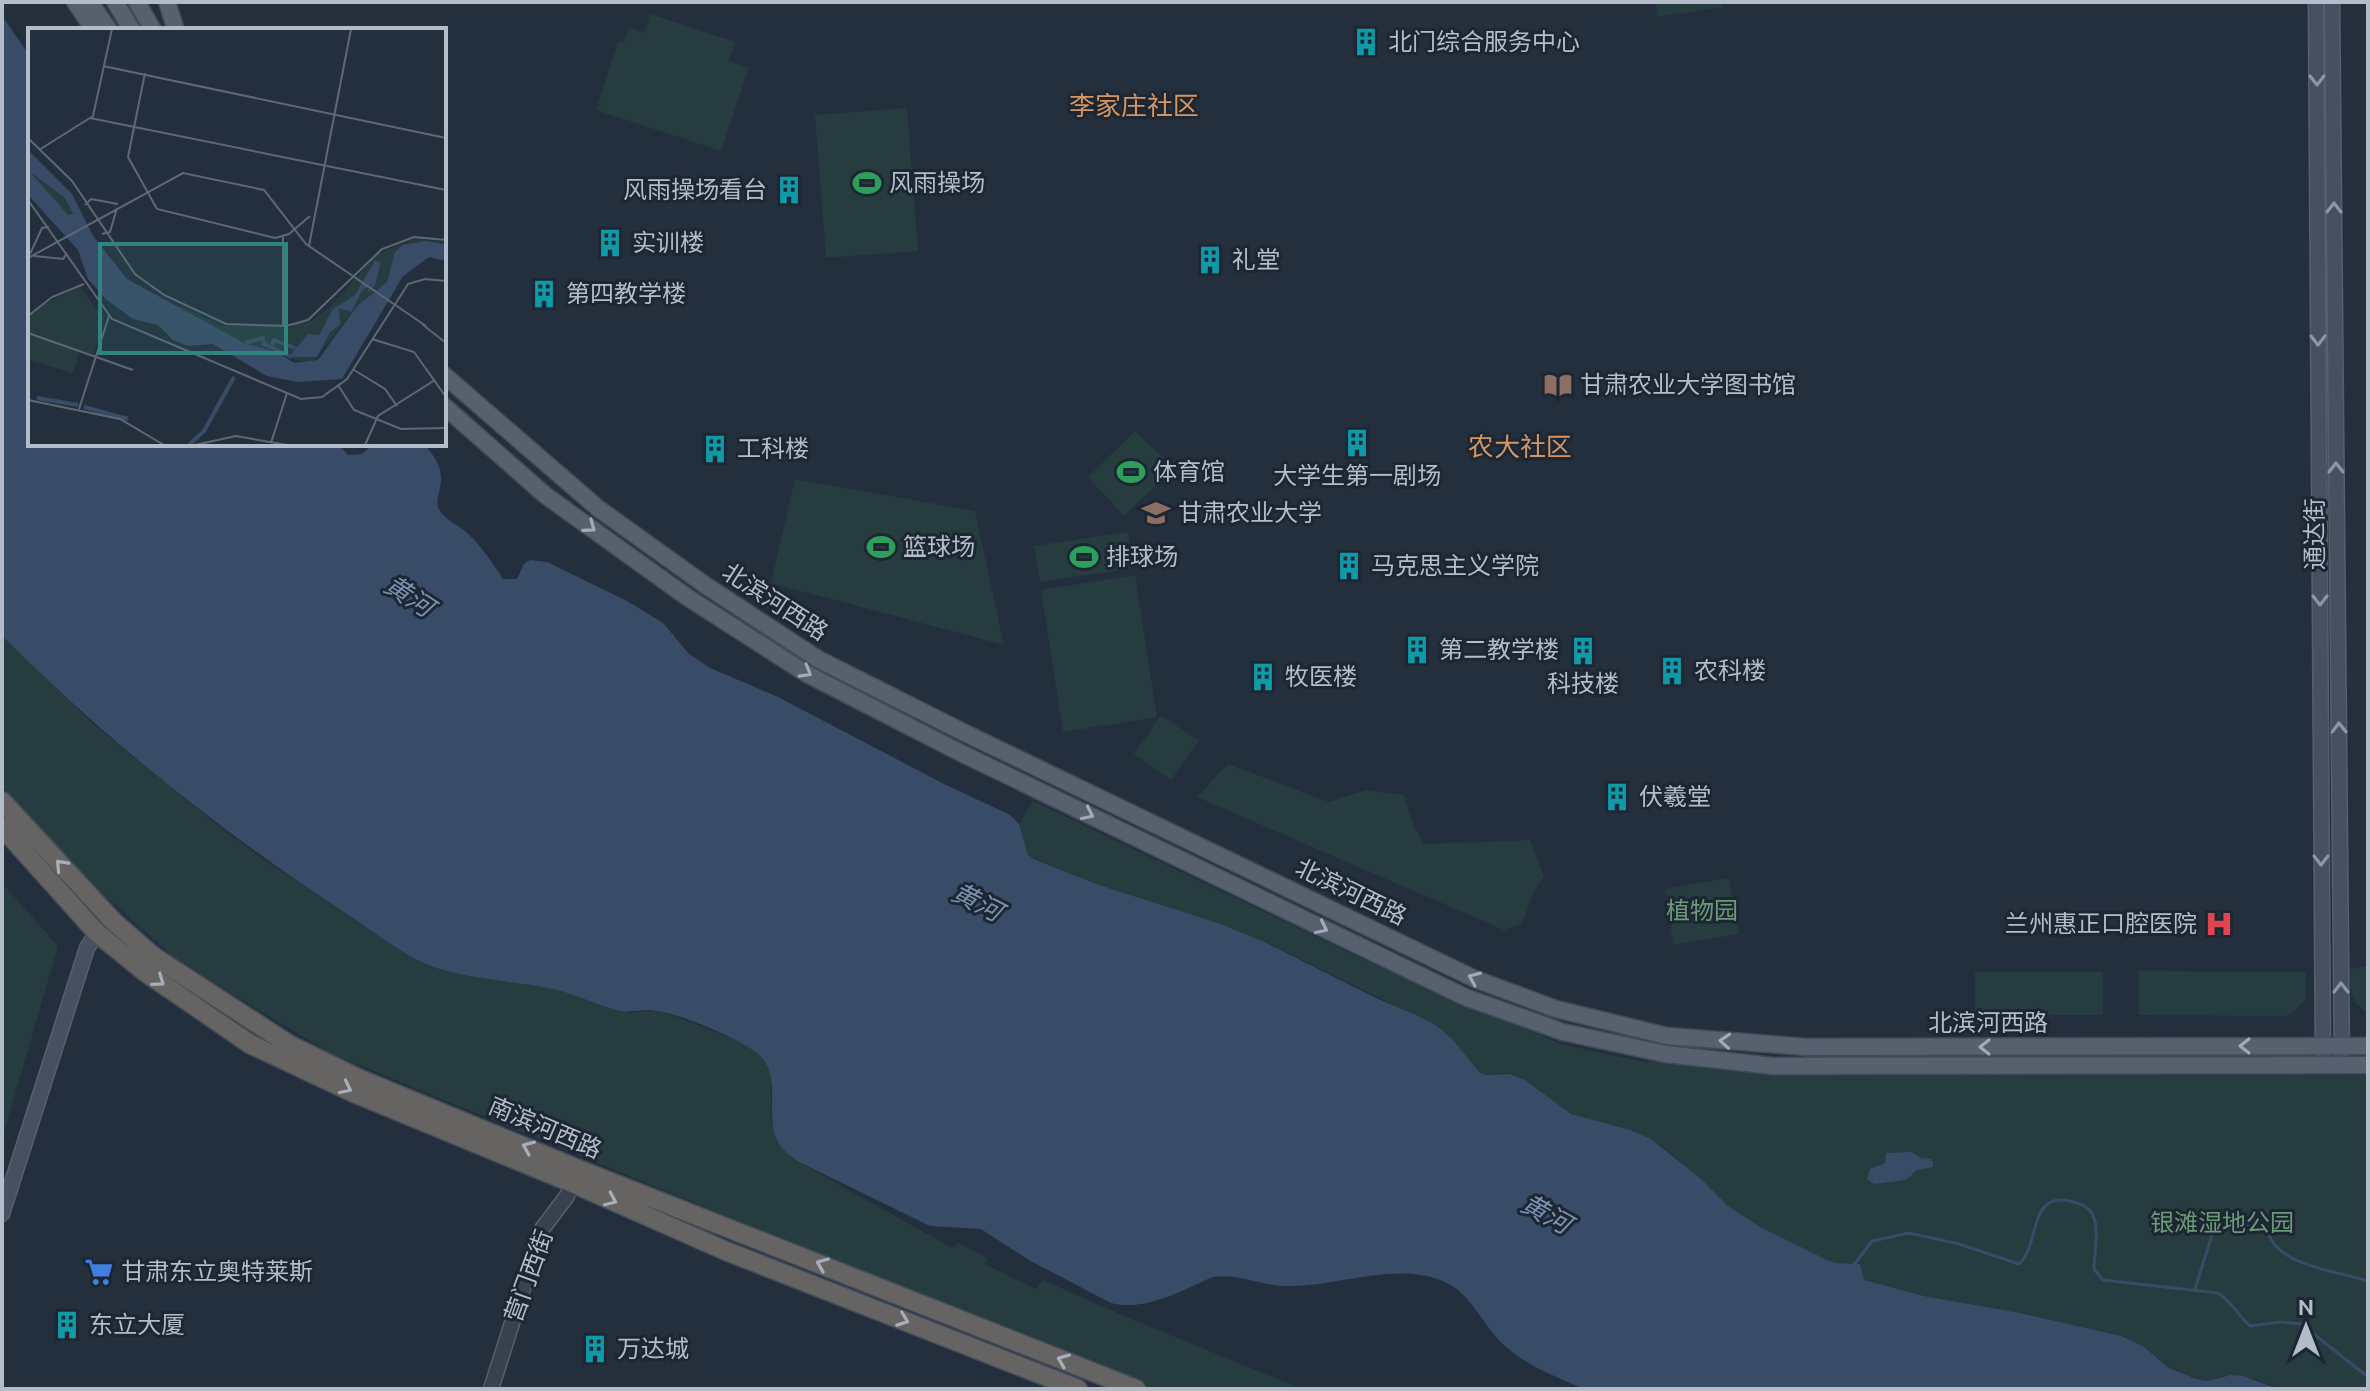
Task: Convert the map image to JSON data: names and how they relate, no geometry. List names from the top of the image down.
{
  "streets": {
    "highway": ["南滨河西路"],
    "main road": ["通达街", "北滨河西路"],
    "street": ["营门西街"]
  },
  "crossings": [
    ["通达街", "北滨河西路"],
    ["南滨河西路", "营门西街"]
  ],
  "districts": ["李家庄社区", "农大社区"],
  "water": ["黄河"],
  "parks": ["植物园", "银滩湿地公园"],
  "places": {
    "building": [
      "北门综合服务中心",
      "风雨操场看台",
      "实训楼",
      "礼堂",
      "第四教学楼",
      "大学生第一剧场",
      "工科楼",
      "马克思主义学院",
      "第二教学楼",
      "科技楼",
      "农科楼",
      "牧医楼",
      "伏羲堂",
      "东立大厦",
      "万达城"
    ],
    "sports": [
      "风雨操场",
      "体育馆",
      "篮球场",
      "排球场"
    ],
    "library": ["甘肃农业大学图书馆"],
    "school or university": ["甘肃农业大学"],
    "hospital": ["兰州惠正口腔医院"],
    "supermarket": ["甘肃东立奥特莱斯"]
  },
  "north": "top"
}
